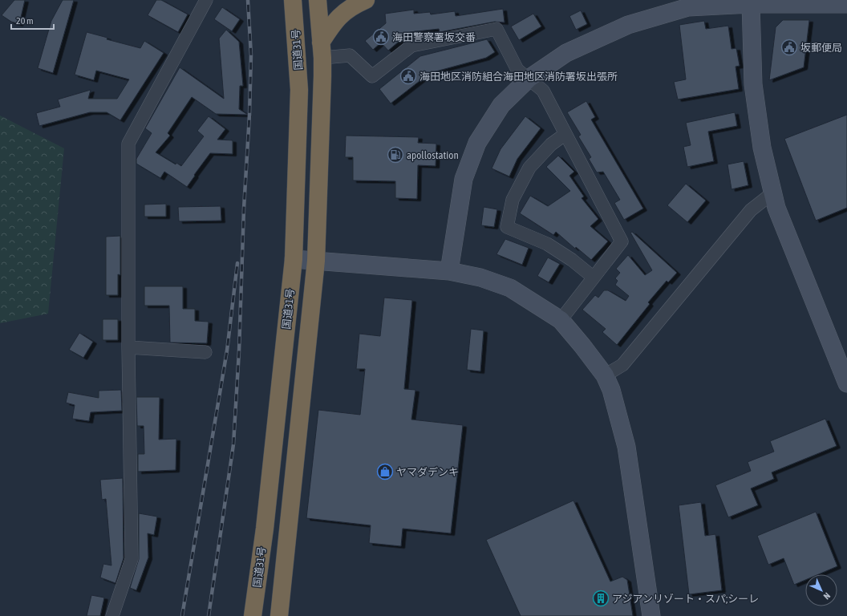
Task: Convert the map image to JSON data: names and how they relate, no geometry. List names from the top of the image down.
{
  "streets": {
    "highway": ["国道31号"]
  },
  "places": {
    "public building": ["海田警察署坂交番", "坂郵便局", "海田地区消防組合海田地区消防署坂出張所"],
    "fuel station": ["apollostation"],
    "shop": ["ヤマダデンキ"],
    "building": ["アジアンリゾート・スパ;シーレ"]
  },
  "scale_bar": "20 m",
  "north": "bottom right"
}
